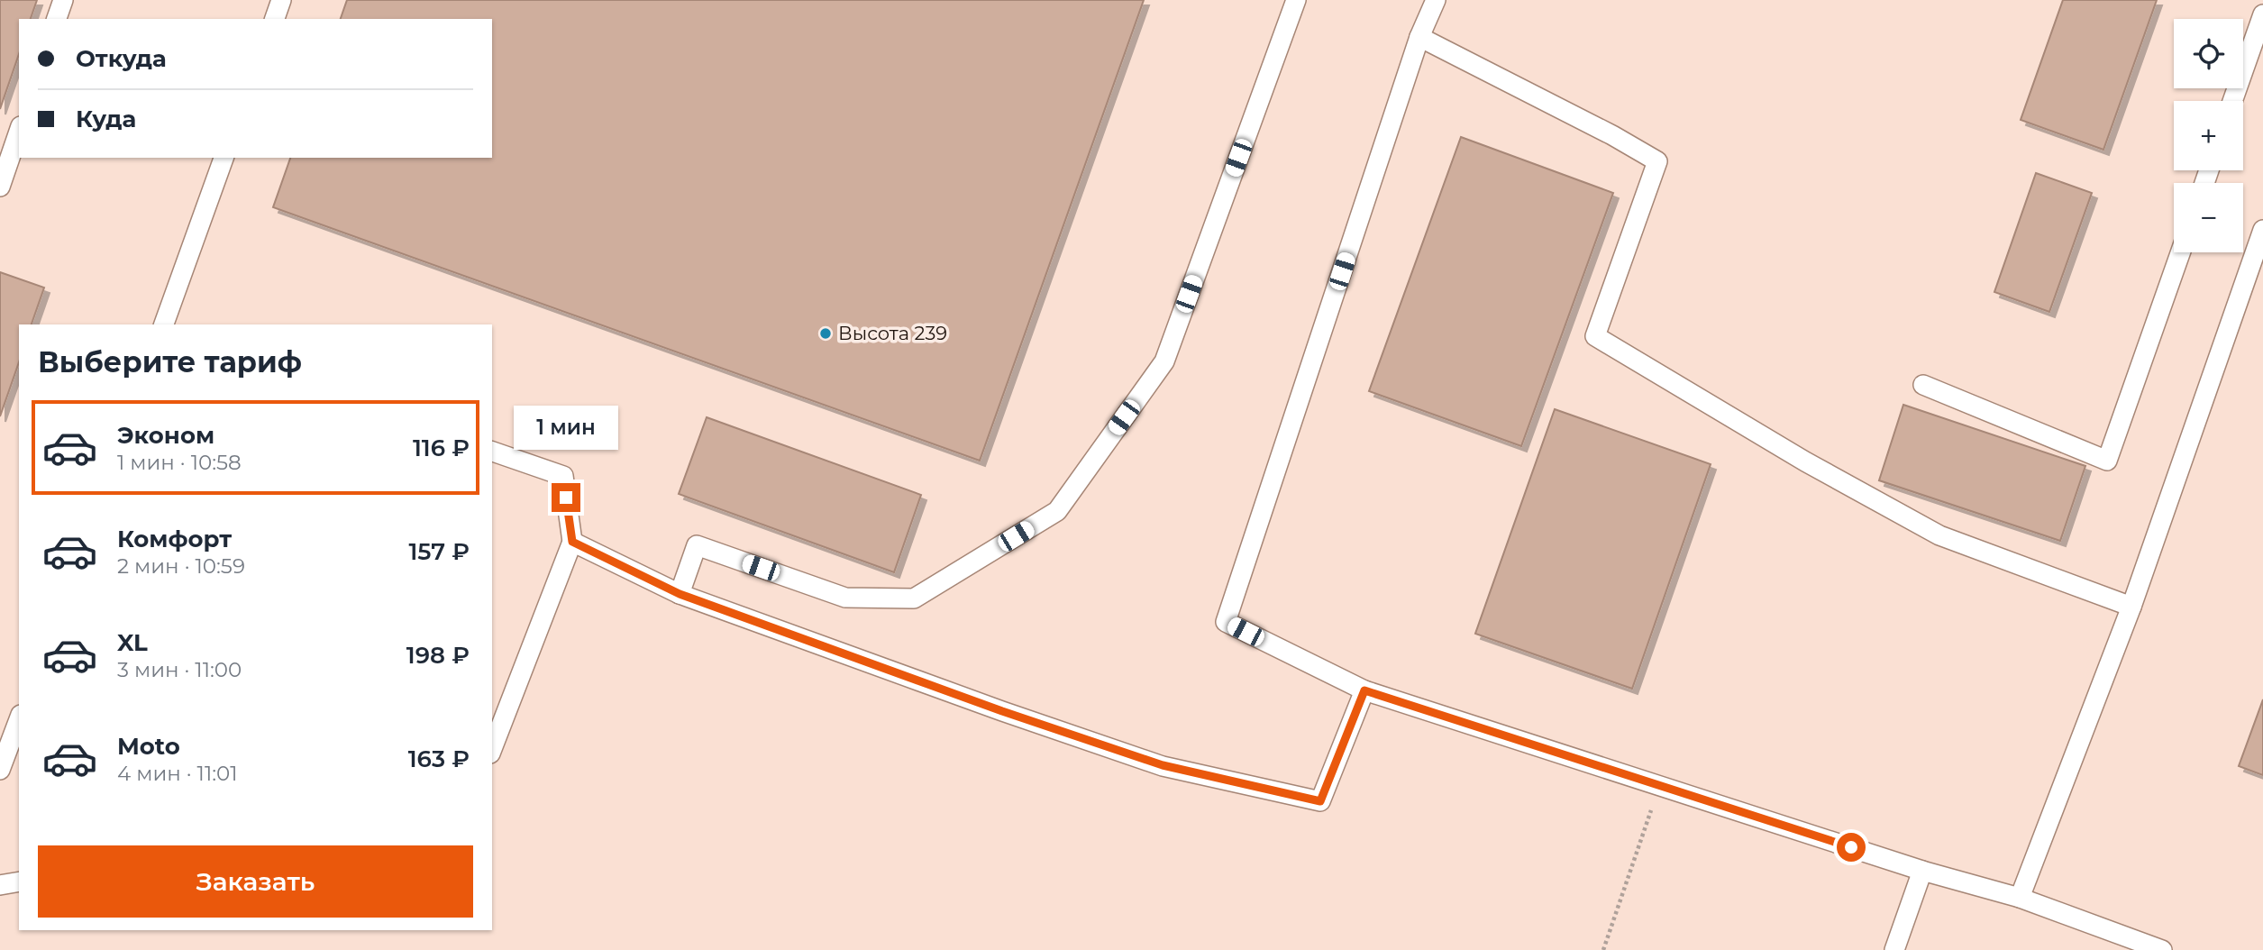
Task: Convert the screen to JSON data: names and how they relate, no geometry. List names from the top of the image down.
{
  "places": ["Высота 239"],
  "page": {
    "map_buttons": ["+", "−"],
    "banner": ["Откуда", "Куда"],
    "heading": "Выберите тариф",
    "list": [
      {
        "name": "Эконом",
        "note": "1 мин · 10:58",
        "value": "116 ₽"
      },
      {
        "name": "Комфорт",
        "note": "2 мин · 10:59",
        "value": "157 ₽"
      },
      {
        "name": "XL",
        "note": "3 мин · 11:00",
        "value": "198 ₽"
      },
      {
        "name": "Moto",
        "note": "4 мин · 11:01",
        "value": "163 ₽"
      }
    ],
    "bubble": "1 мин",
    "buttons": "Заказать"
  }
}
